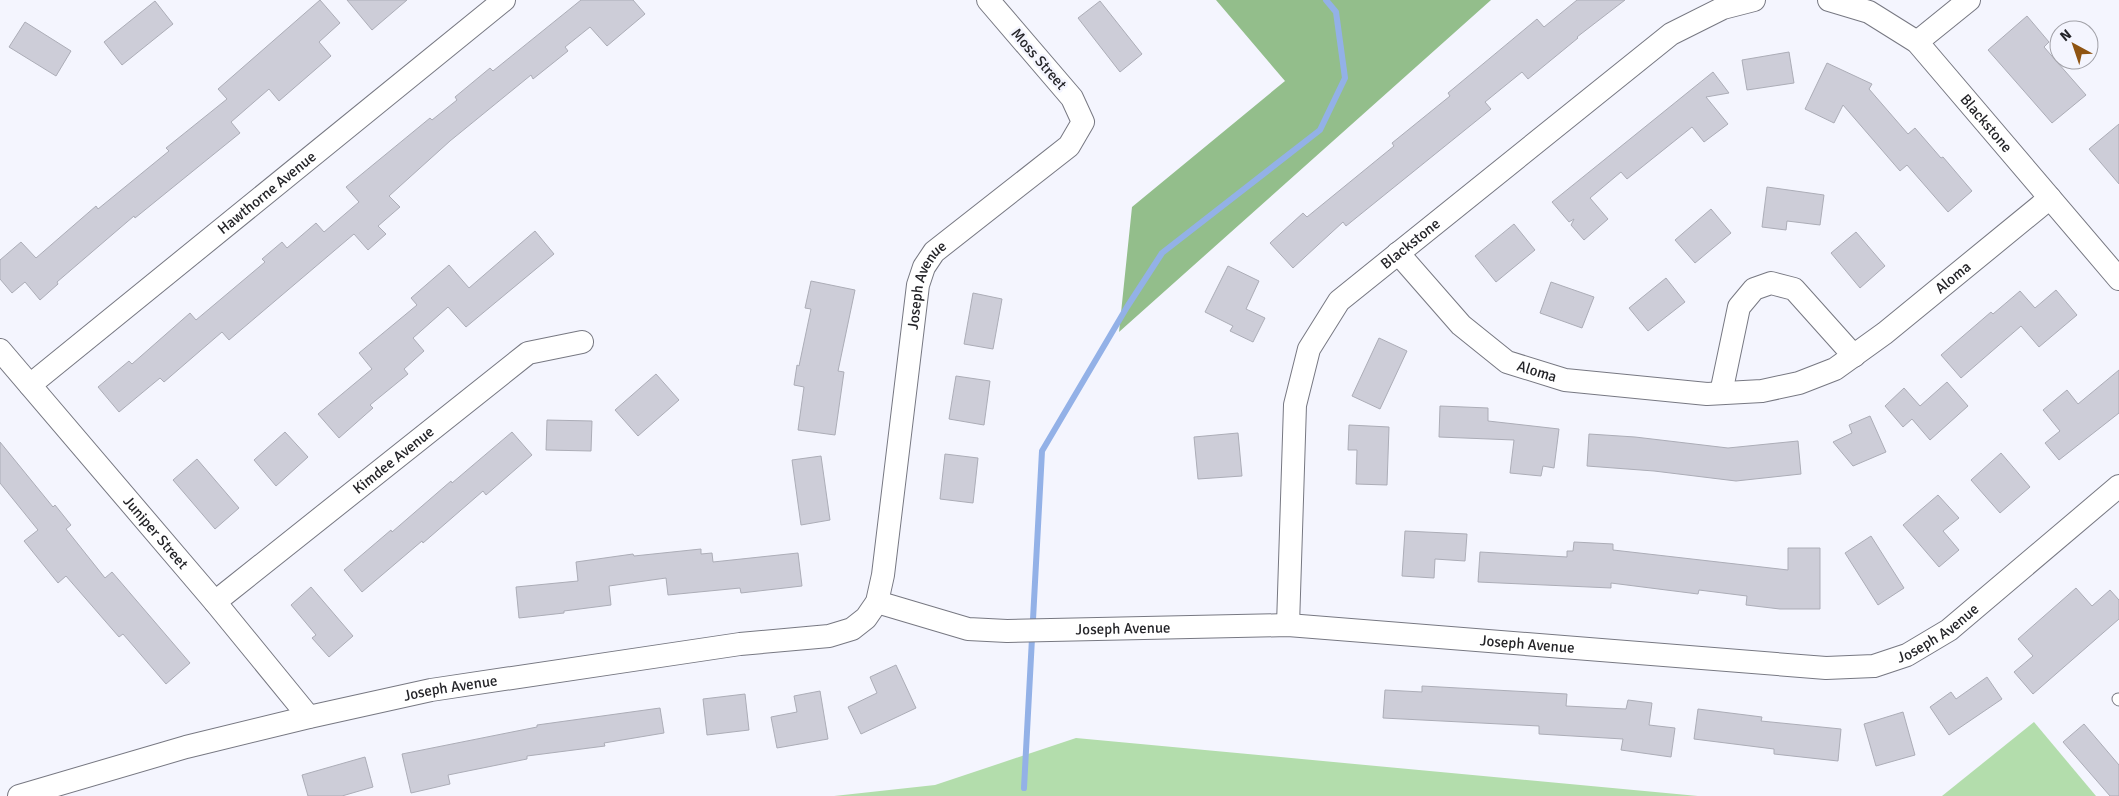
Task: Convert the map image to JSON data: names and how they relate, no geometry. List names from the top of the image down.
{
  "streets": {
    "street": [
      "Moss Street",
      "Blackstone",
      "Hawthorne Avenue",
      "Aloma",
      "Joseph Avenue",
      "Kimdee Avenue",
      "Juniper Street"
    ]
  },
  "crossings": [
    ["Moss Street", "Joseph Avenue"],
    ["Blackstone", "Aloma"],
    ["Blackstone", "Joseph Avenue"],
    ["Hawthorne Avenue", "Juniper Street"],
    ["Joseph Avenue", "Juniper Street"],
    ["Kimdee Avenue", "Juniper Street"]
  ],
  "north": "top left"
}
